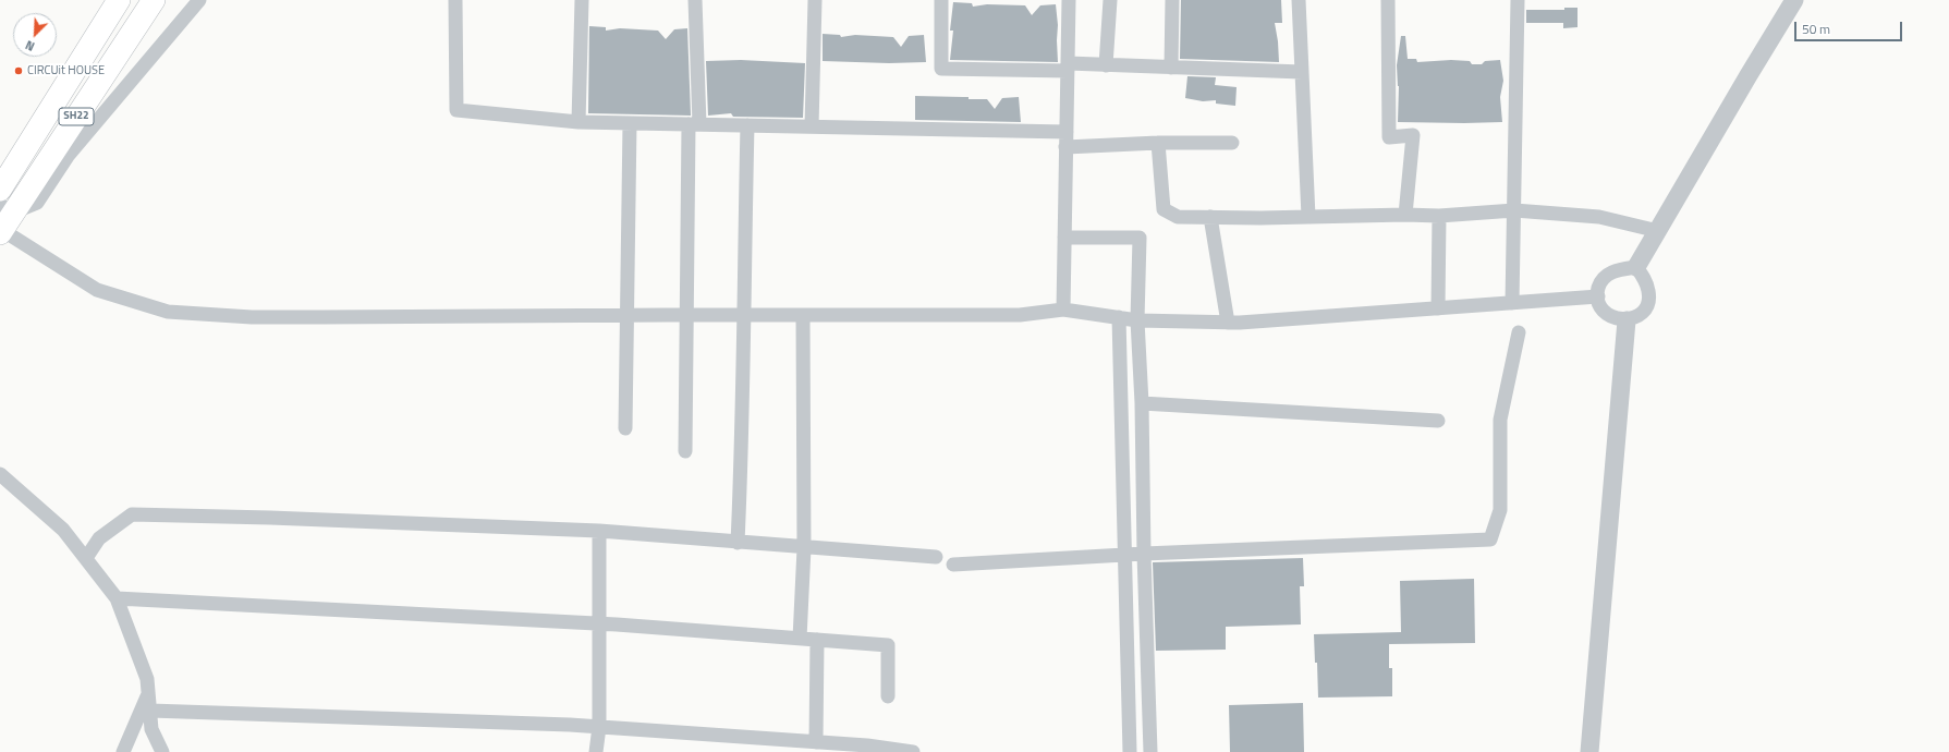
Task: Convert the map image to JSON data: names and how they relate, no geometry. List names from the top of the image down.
{
  "streets": {
    "main road": ["SH22"]
  },
  "places": ["CIRCUit HOUSE"],
  "scale_bar": "50 m",
  "north": "bottom left"
}
